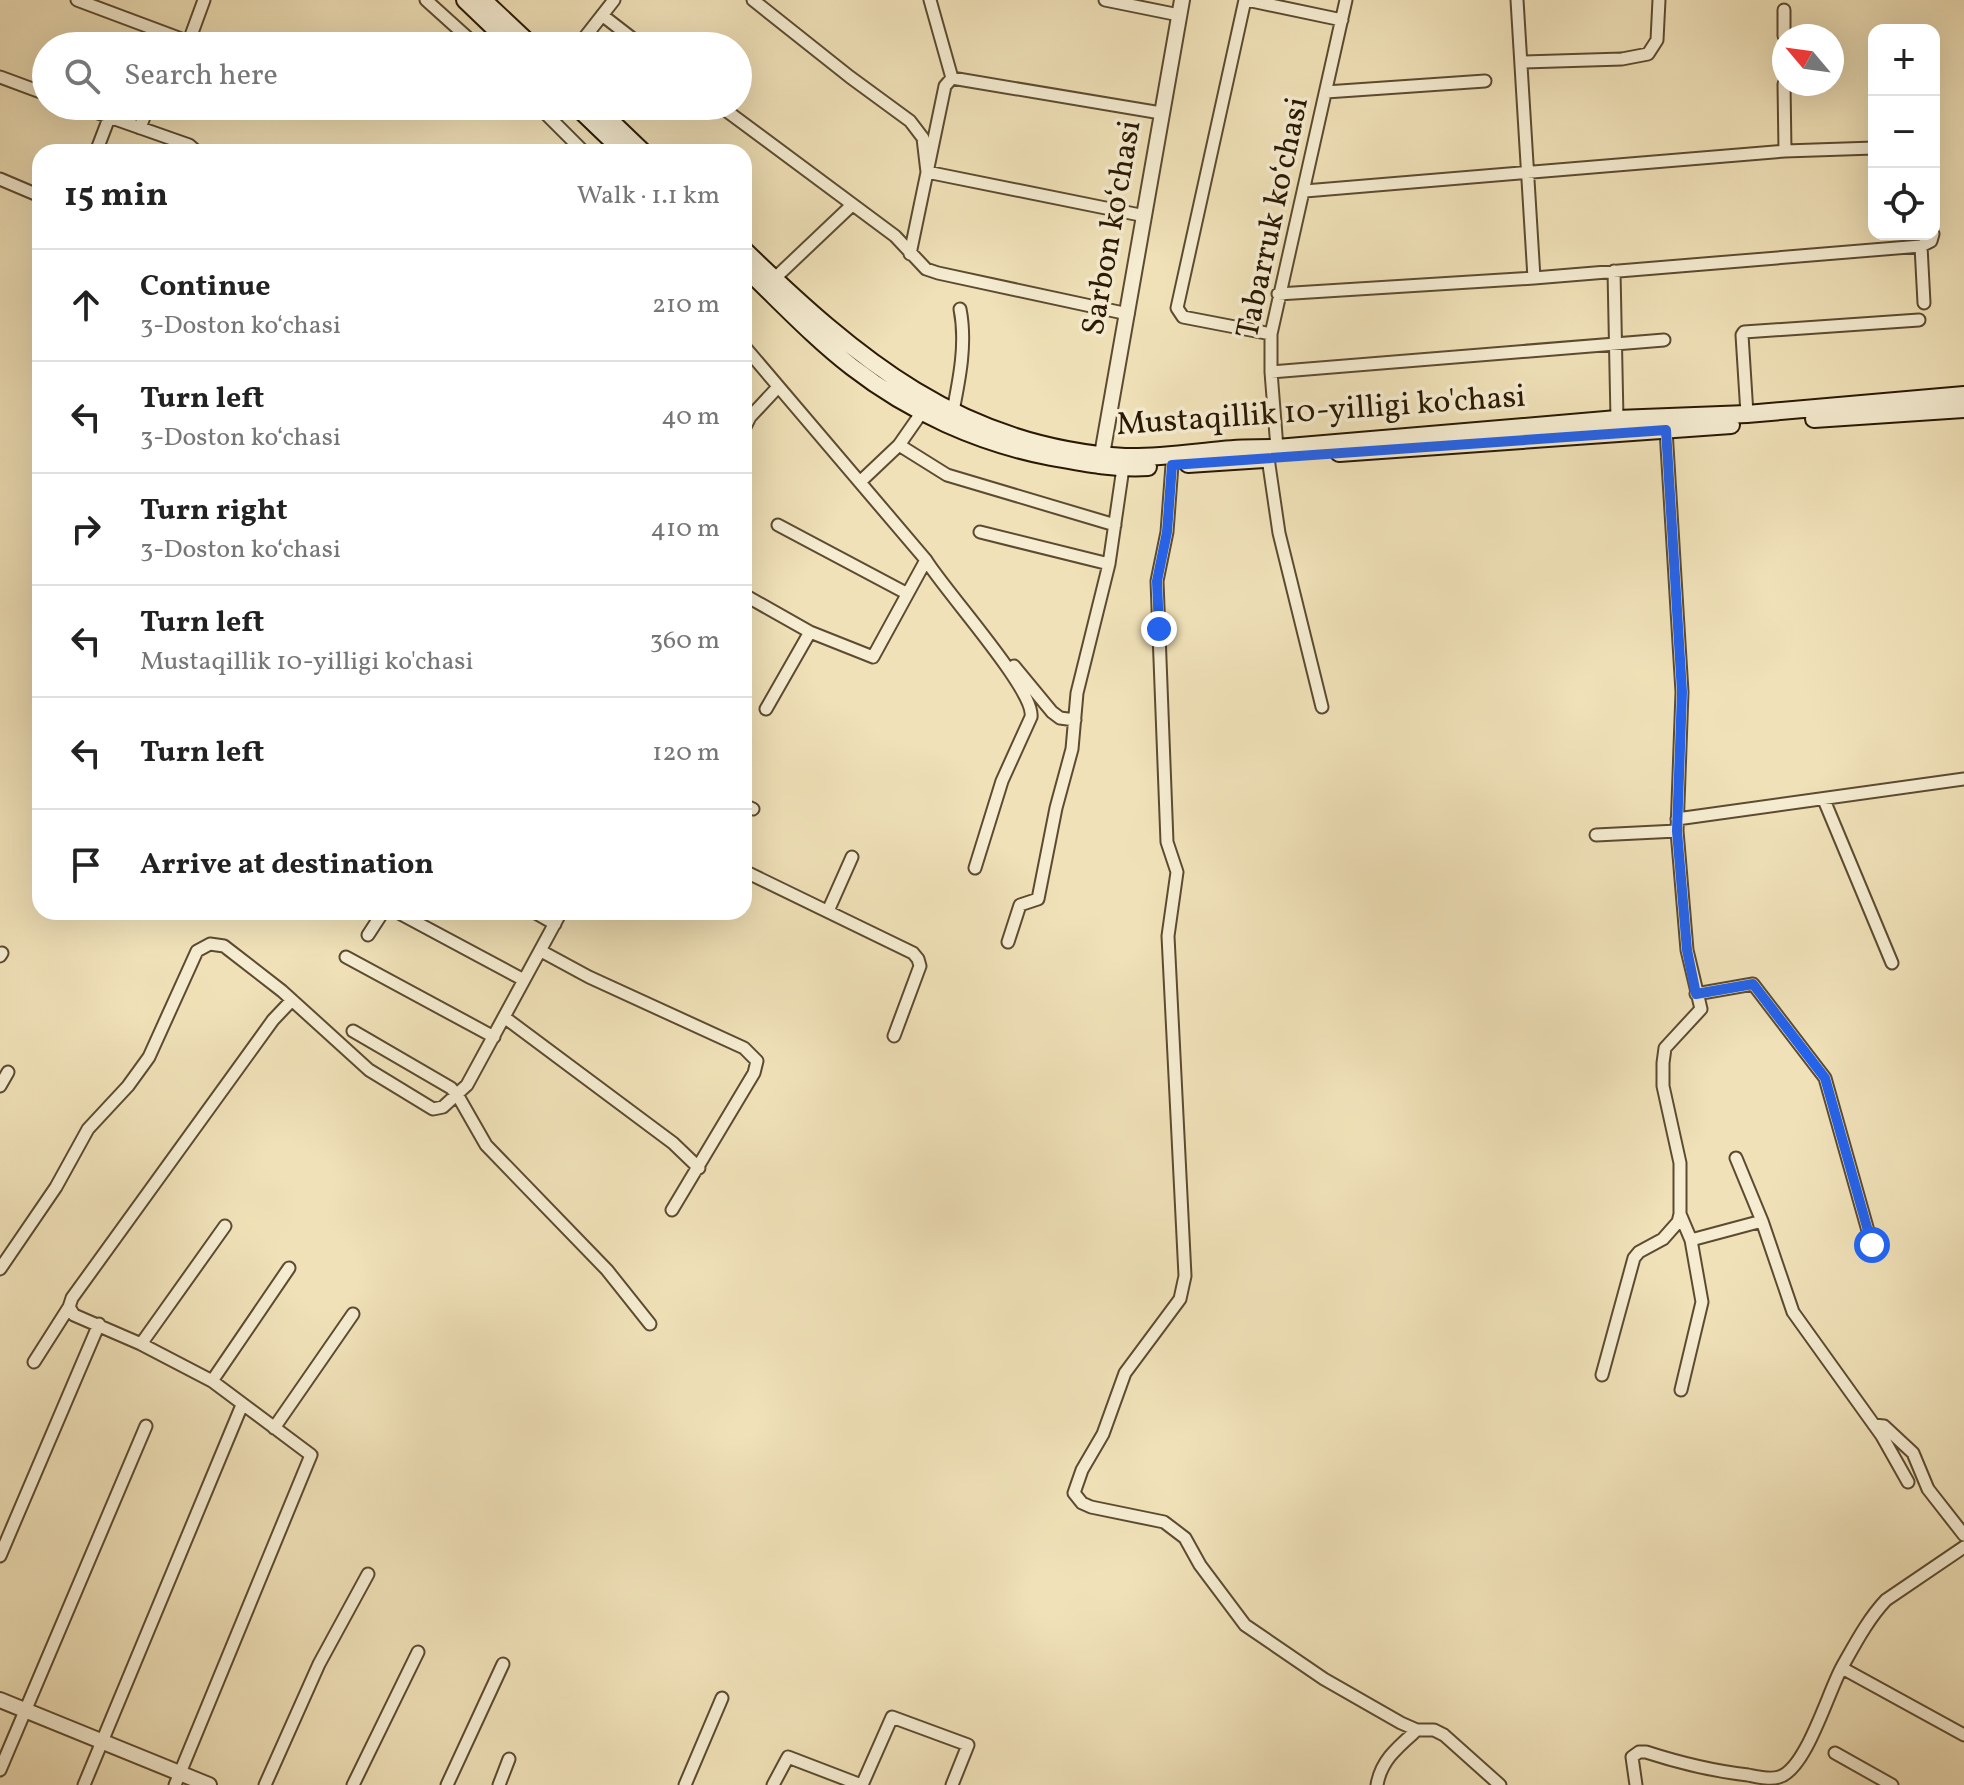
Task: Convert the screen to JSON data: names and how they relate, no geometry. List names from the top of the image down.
{
  "streets": {
    "main road": ["Mustaqillik 10-yilligi ko'chasi"],
    "street": ["Tabarruk koʻchasi", "Sarbon koʻchasi"]
  },
  "crossings": [
    ["Tabarruk koʻchasi", "Mustaqillik 10-yilligi ko'chasi"],
    ["Sarbon koʻchasi", "Mustaqillik 10-yilligi ko'chasi"]
  ],
  "north": "top left",
  "page": {
    "map_buttons": ["+", "−"],
    "search": "Search here",
    "heading": ["15 min", "Walk · 1.1 km"],
    "list": [
      ["Continue", "3-Doston koʻchasi", "210 m"],
      ["Turn left", "3-Doston koʻchasi", "40 m"],
      ["Turn right", "3-Doston koʻchasi", "410 m"],
      ["Turn left", "Mustaqillik 10-yilligi ko'chasi", "360 m"],
      ["Turn left", "120 m"],
      "Arrive at destination"
    ]
  }
}
